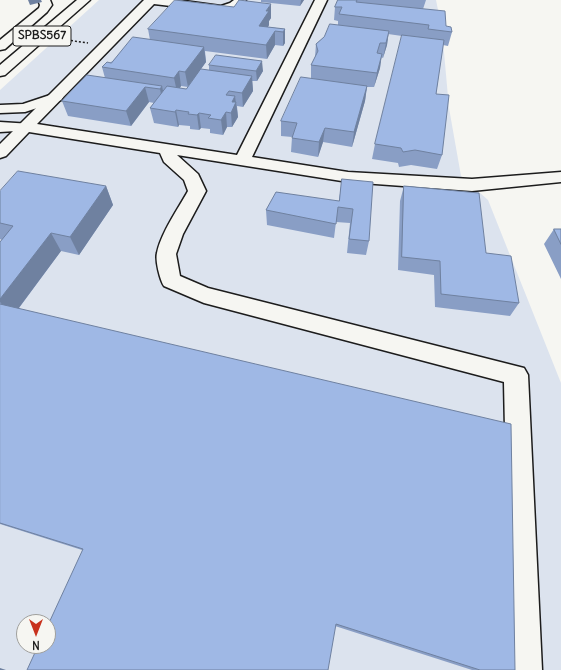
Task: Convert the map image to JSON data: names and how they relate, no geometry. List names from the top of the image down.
{
  "streets": {
    "main road": ["SPBS567"]
  },
  "north": "bottom"
}
